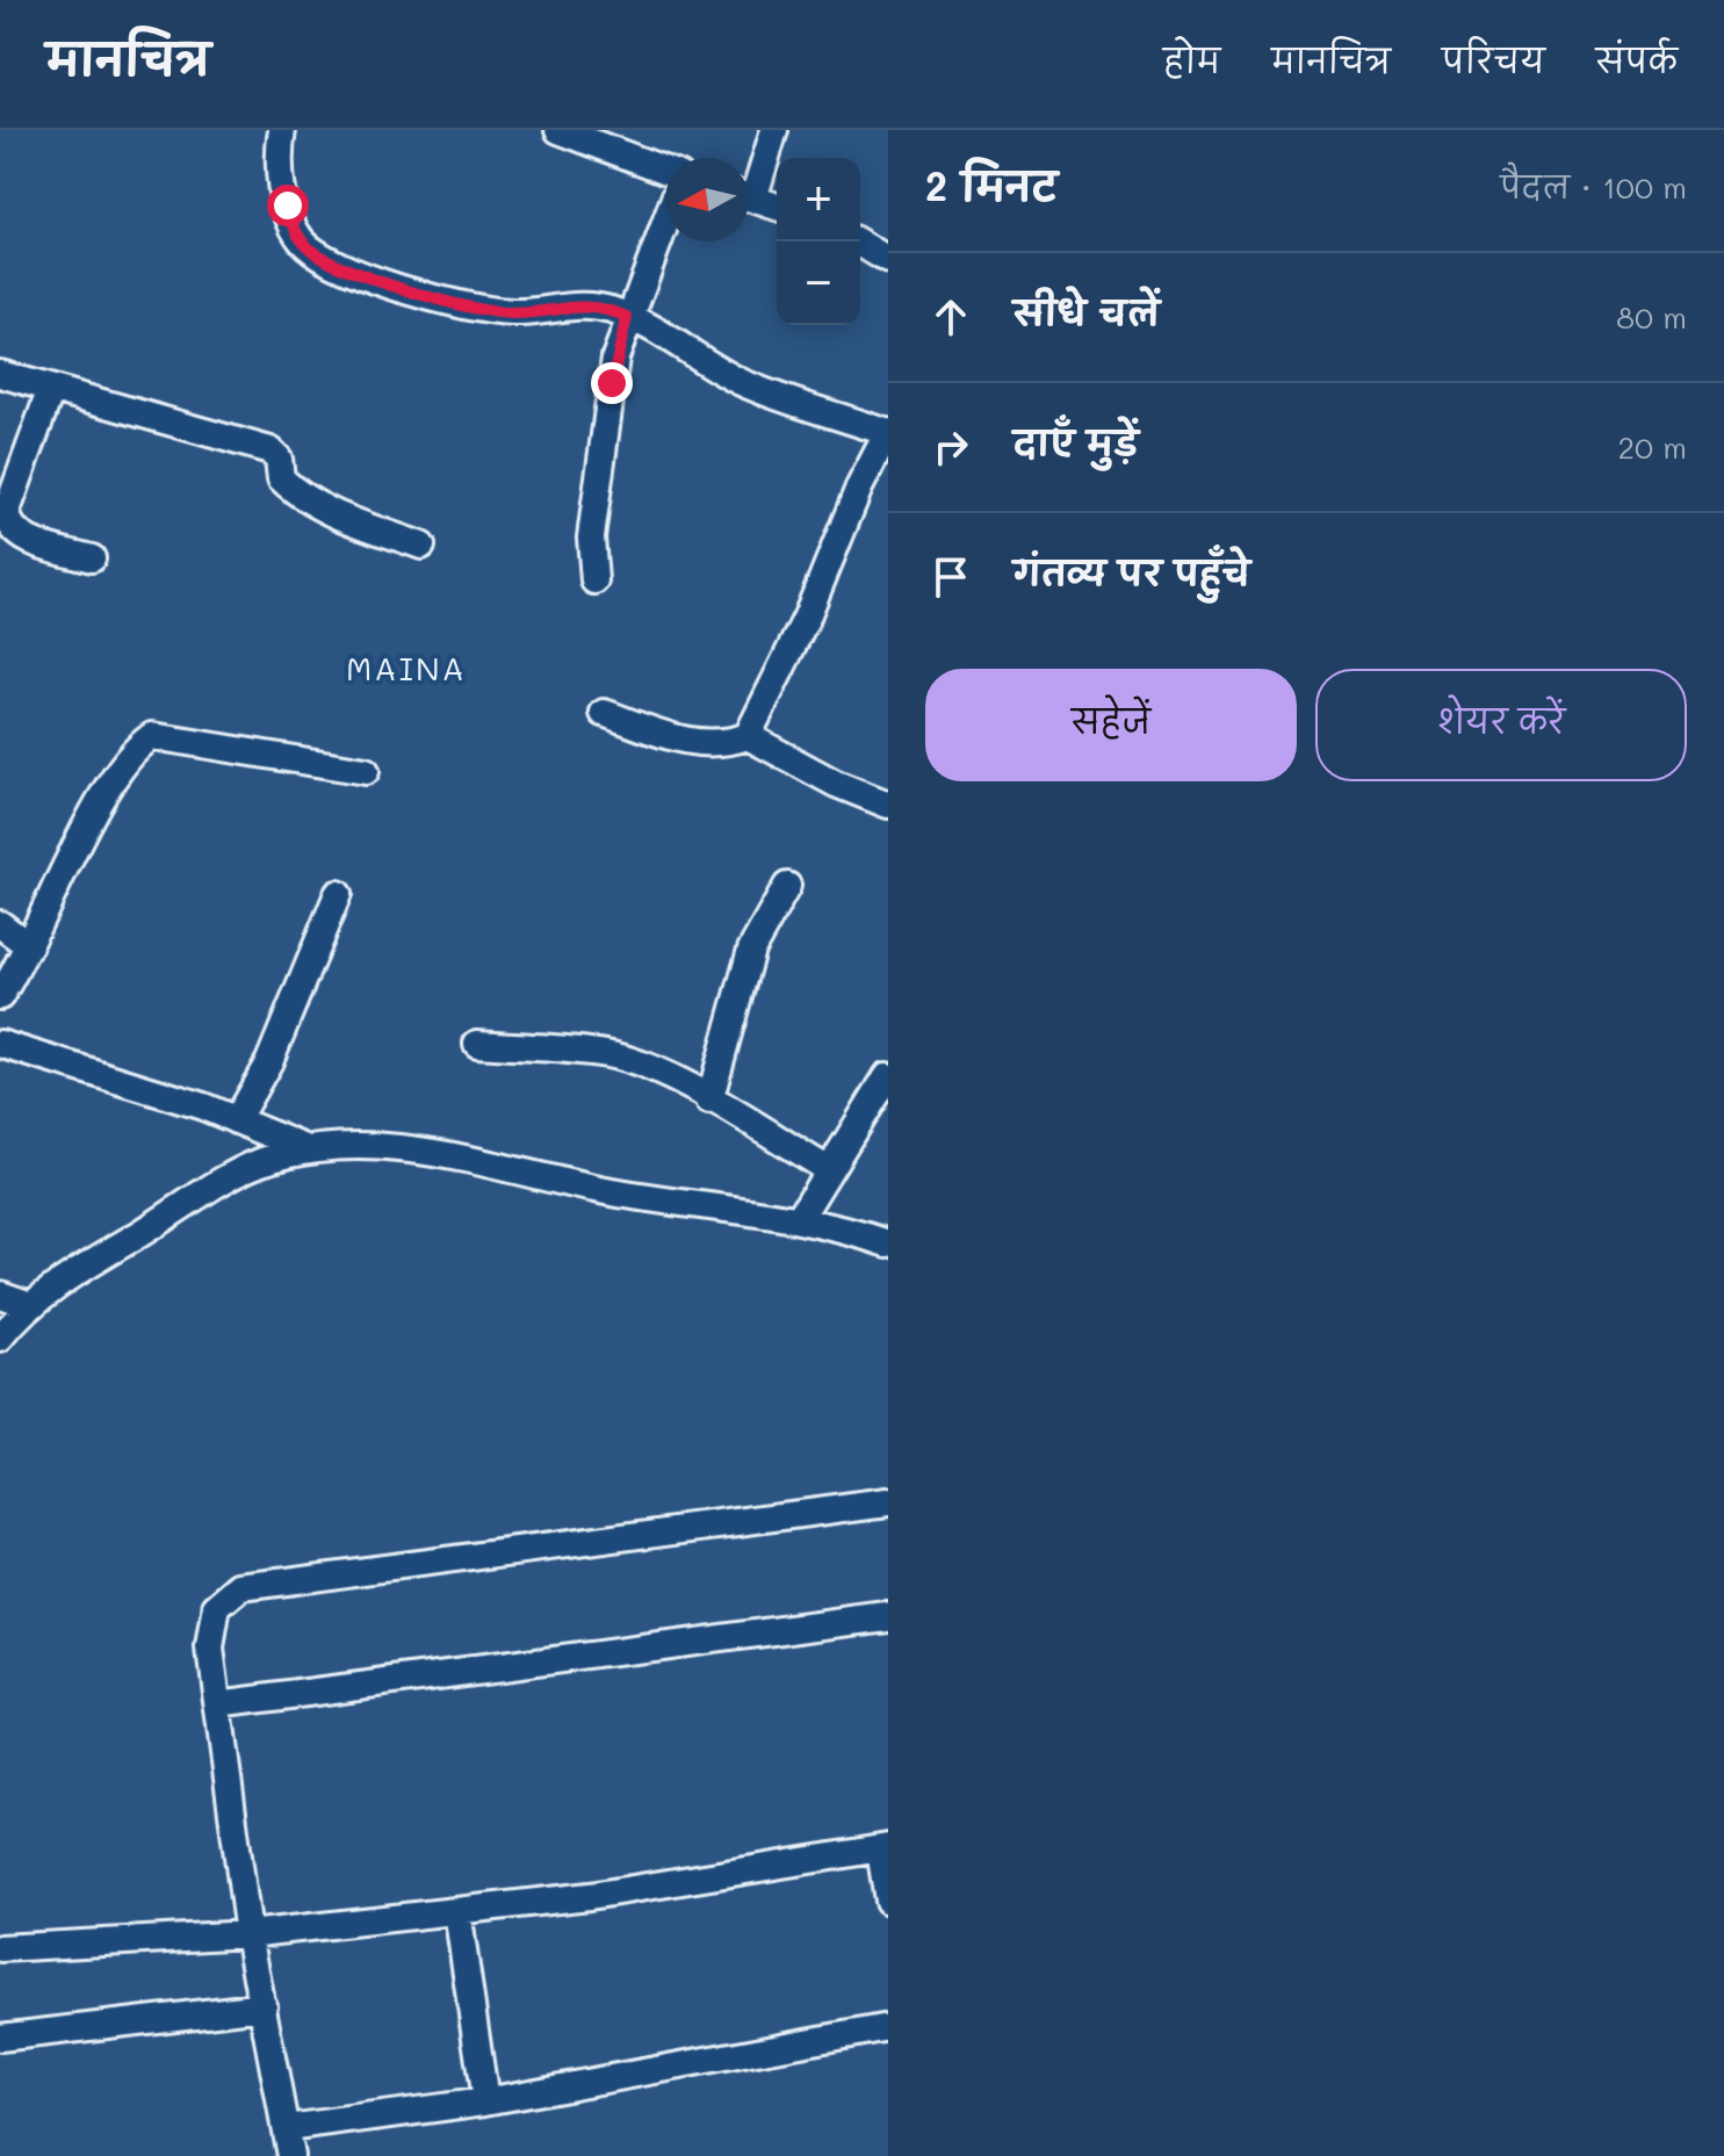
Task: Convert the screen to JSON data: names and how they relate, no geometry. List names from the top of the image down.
{
  "districts": ["MAINA"],
  "north": "left",
  "page": {
    "header": "मानचित्र",
    "nav": [
      "होम",
      "मानचित्र",
      "परिचय",
      "संपर्क"
    ],
    "heading": ["2 मिनट", "पैदल · 100 m"],
    "map_buttons": ["+", "−"],
    "list": [
      ["सीधे चलें", "80 m"],
      ["दाएँ मुड़ें", "20 m"],
      "गंतव्य पर पहुँचे"
    ],
    "buttons": ["सहेजें", "शेयर करें"]
  }
}
